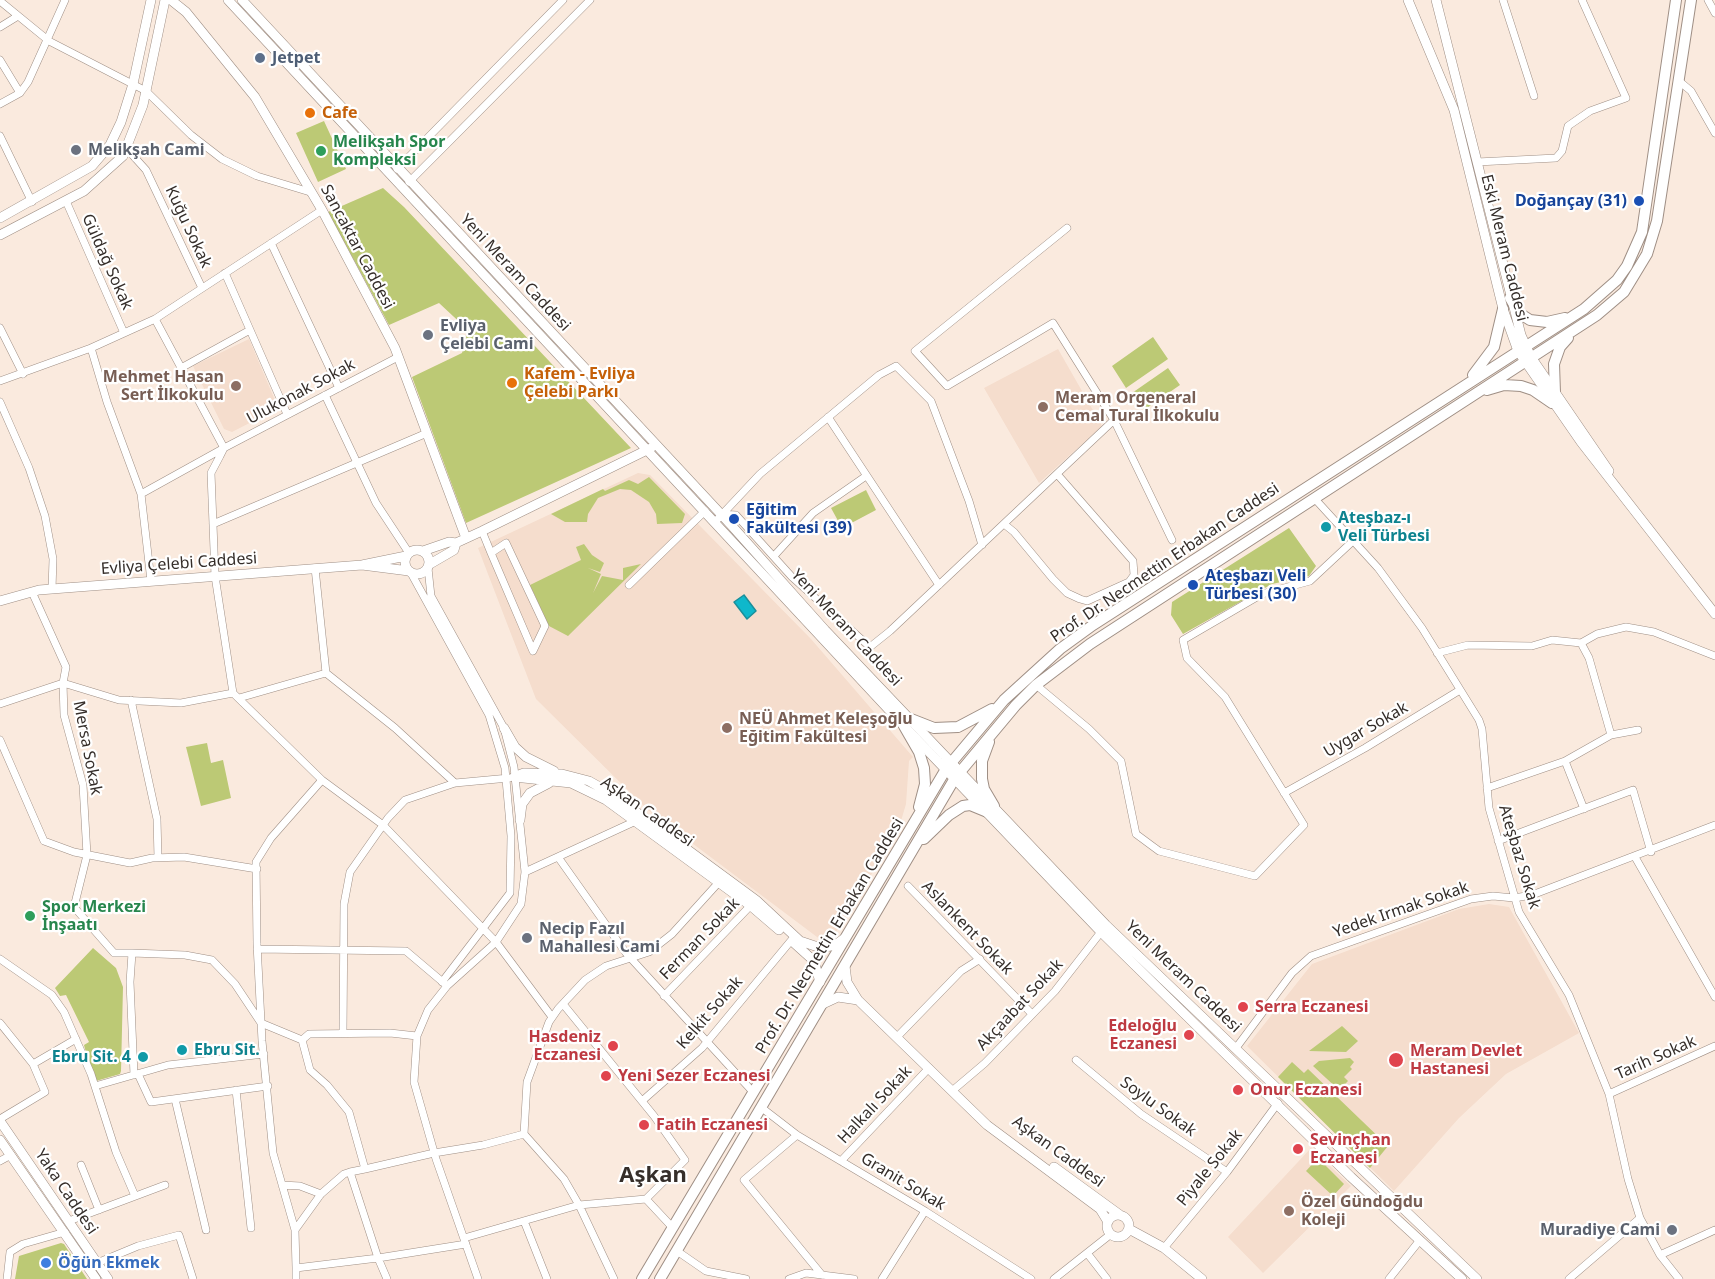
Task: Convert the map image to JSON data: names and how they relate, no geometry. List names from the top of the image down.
{
  "streets": {
    "main road": ["Prof. Dr. Necmettin Erbakan Caddesi"],
    "street": [
      "Kuğu Sokak",
      "Sancaktar Caddesi",
      "Eski Meram Caddesi",
      "Güldağ Sokak",
      "Yeni Meram Caddesi",
      "Ulukonak Sokak",
      "Evliya Çelebi Caddesi",
      "Uygar Sokak",
      "Mersa Sokak",
      "Aşkan Caddesi",
      "Ateşbaz Sokak",
      "Yedek Irmak Sokak",
      "Aslankent Sokak",
      "Ferman Sokak",
      "Akçaabat Sokak",
      "Kelkit Sokak",
      "Tarih Sokak",
      "Halkalı Sokak",
      "Soylu Sokak",
      "Piyale Sokak",
      "Granit Sokak",
      "Yaka Caddesi"
    ]
  },
  "crossings": [
    ["Sancaktar Caddesi", "Ulukonak Sokak"],
    ["Eski Meram Caddesi", "Prof. Dr. Necmettin Erbakan Caddesi"],
    ["Yeni Meram Caddesi", "Prof. Dr. Necmettin Erbakan Caddesi"],
    ["Yeni Meram Caddesi", "Yedek Irmak Sokak"],
    ["Yeni Meram Caddesi", "Akçaabat Sokak"],
    ["Yeni Meram Caddesi", "Piyale Sokak"],
    ["Prof. Dr. Necmettin Erbakan Caddesi", "Aşkan Caddesi"],
    ["Prof. Dr. Necmettin Erbakan Caddesi", "Ateşbaz Sokak"],
    ["Prof. Dr. Necmettin Erbakan Caddesi", "Granit Sokak"],
    ["Evliya Çelebi Caddesi", "Mersa Sokak"],
    ["Uygar Sokak", "Ateşbaz Sokak"],
    ["Aşkan Caddesi", "Ferman Sokak"],
    ["Aşkan Caddesi", "Akçaabat Sokak"],
    ["Aşkan Caddesi", "Kelkit Sokak"],
    ["Aşkan Caddesi", "Halkalı Sokak"],
    ["Ateşbaz Sokak", "Yedek Irmak Sokak"],
    ["Ateşbaz Sokak", "Tarih Sokak"],
    ["Aslankent Sokak", "Akçaabat Sokak"],
    ["Halkalı Sokak", "Granit Sokak"],
    ["Soylu Sokak", "Piyale Sokak"]
  ],
  "districts": ["Aşkan"],
  "places": [
    "Jetpet",
    "Cafe",
    "Melikşah Cami",
    "Melikşah Spor Kompleksi",
    "Doğançay (31)",
    "Evliya Çelebi Cami",
    "Kafem - Evliya Çelebi Parkı",
    "Mehmet Hasan Sert İlkokulu",
    "Meram Orgeneral Cemal Tural İlkokulu",
    "Eğitim Fakültesi (39)",
    "Ateşbaz-ı Veli Türbesi",
    "Ateşbazı Veli Türbesi (30)",
    "NEÜ Ahmet Keleşoğlu Eğitim Fakültesi",
    "Spor Merkezi İnşaatı",
    "Necip Fazıl Mahallesi Cami",
    "Serra Eczanesi",
    "Edeloğlu Eczanesi",
    "Hasdeniz Eczanesi",
    "Ebru Sit.",
    "Ebru Sit. 4",
    "Meram Devlet Hastanesi",
    "Yeni Sezer Eczanesi",
    "Onur Eczanesi",
    "Fatih Eczanesi",
    "Sevinçhan Eczanesi",
    "Özel Gündoğdu Koleji",
    "Muradiye Cami",
    "Öğün Ekmek"
  ]
}
